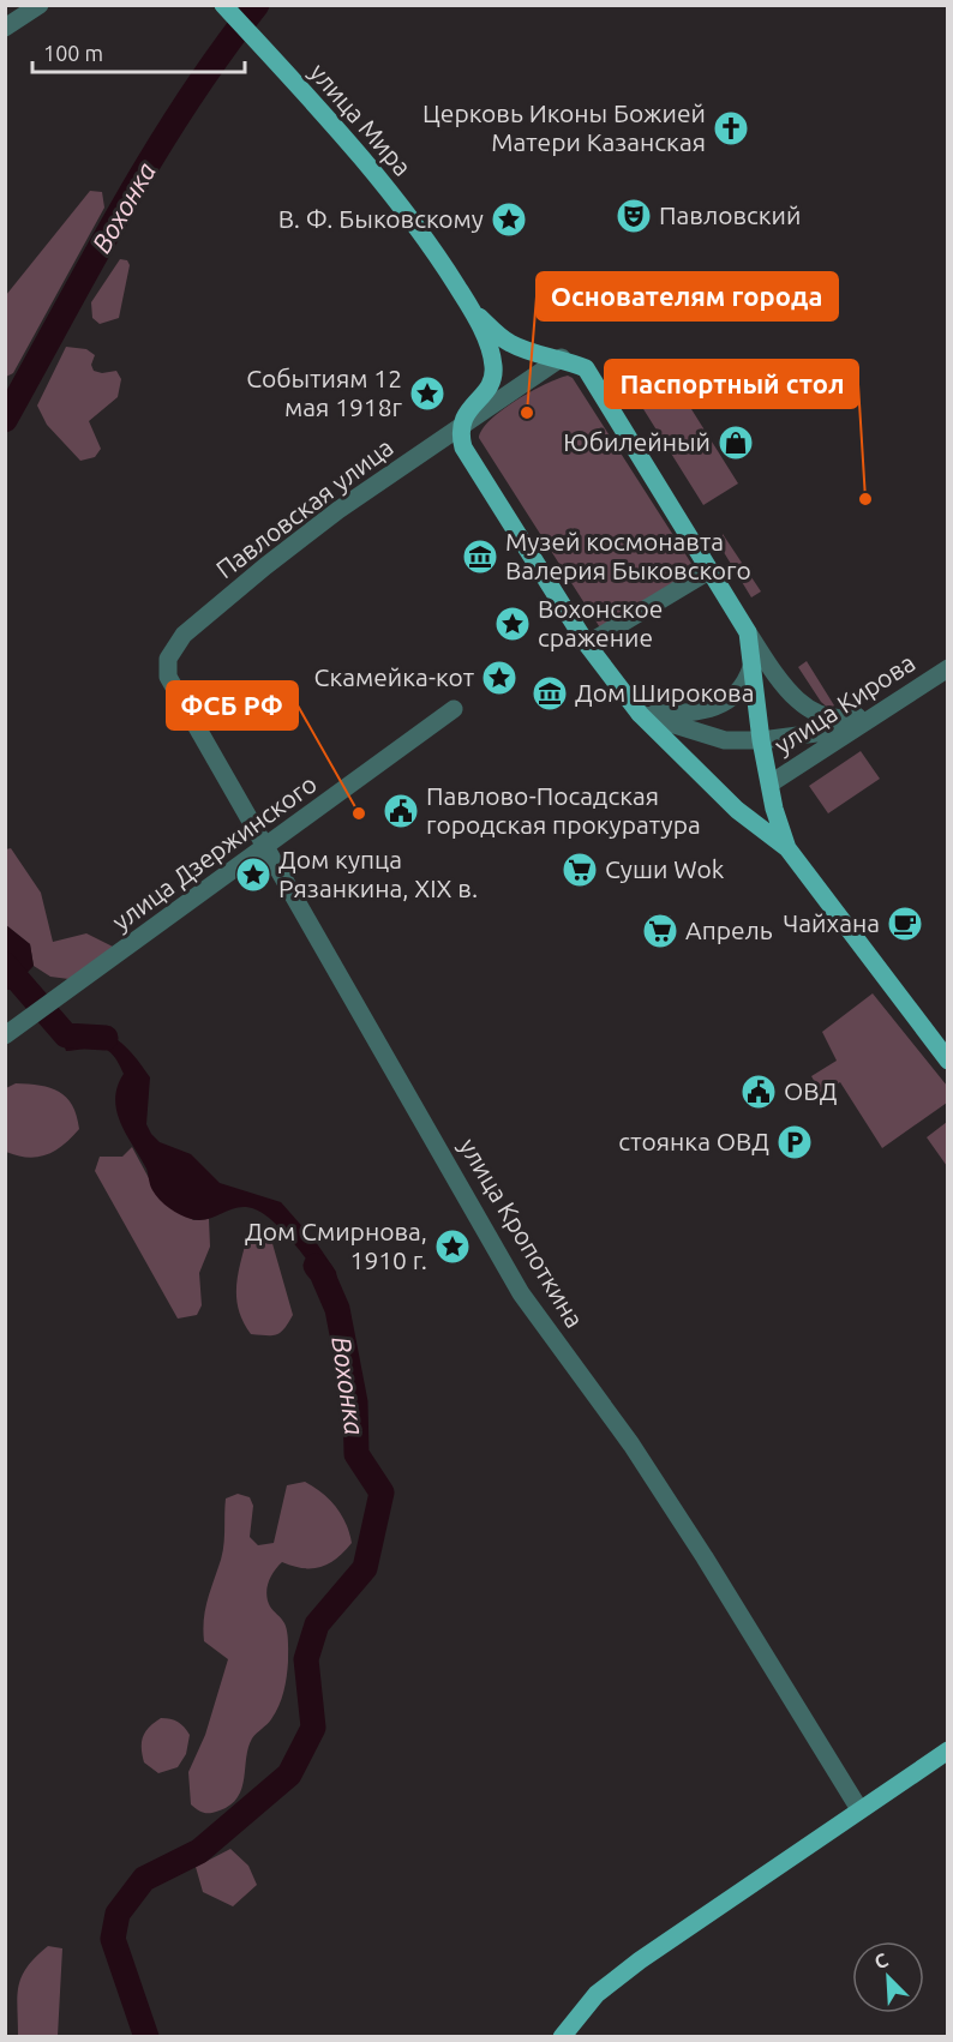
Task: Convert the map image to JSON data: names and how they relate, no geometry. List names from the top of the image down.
{
  "streets": {
    "main road": ["улица Мира"],
    "street": [
      "Павловская улица",
      "улица Кирова",
      "улица Дзержинского",
      "улица Кропоткина"
    ]
  },
  "crossings": [
    ["Павловская улица", "улица Кропоткина"],
    ["улица Дзержинского", "улица Кропоткина"]
  ],
  "water": ["Вохонка"],
  "places": {
    "church": ["Церковь Иконы Божией Матери Казанская"],
    "theatre": ["Павловский"],
    "place": [
      "В. Ф. Быковскому",
      "Событиям 12 мая 1918г",
      "Вохонское сражение",
      "Скамейка-кот",
      "Дом купца Рязанкина, XIX в.",
      "Дом Смирнова, 1910 г."
    ],
    "other": ["Основателям города", "Паспортный стол", "ФСБ РФ"],
    "shop": ["Юбилейный"],
    "museum": ["Музей космонавта Валерия Быковского", "Дом Широкова"],
    "public building": ["Павлово-Посадская городская прокуратура", "ОВД"],
    "supermarket": ["Суши Wok", "Апрель"],
    "cafe": ["Чайхана"],
    "parking": ["стоянка ОВД"]
  },
  "scale_bar": "100 m",
  "north": "top left"
}
